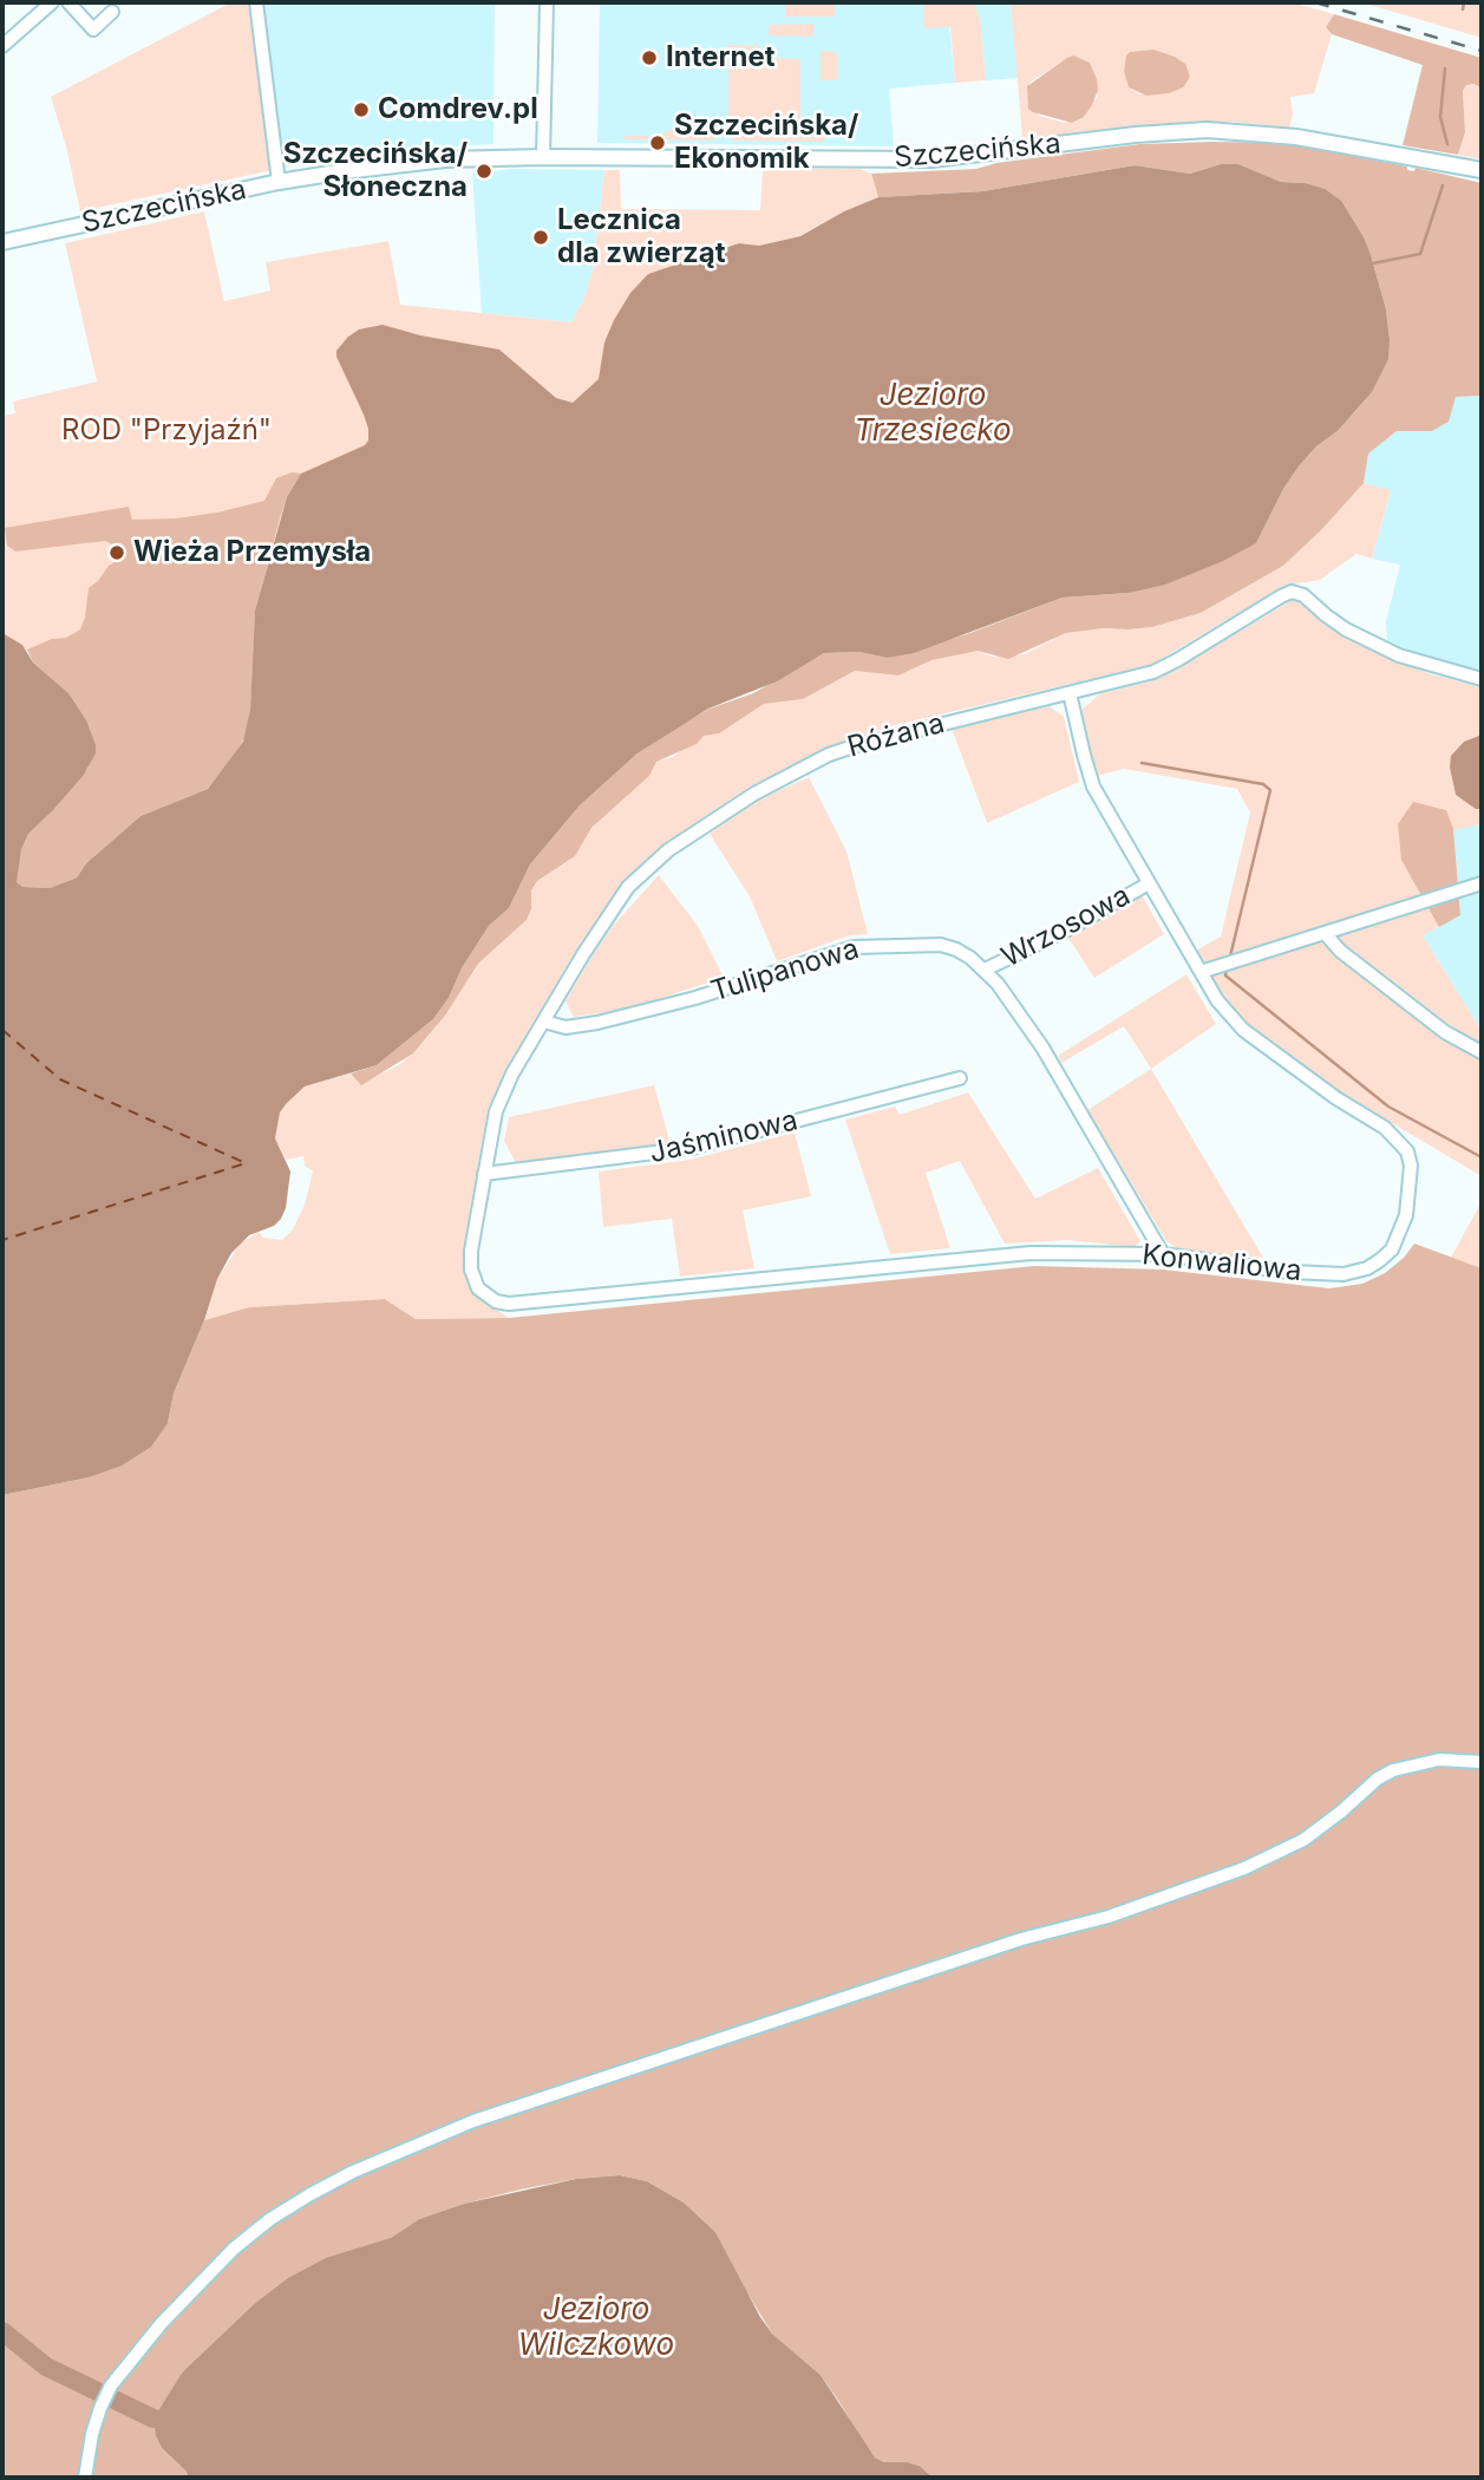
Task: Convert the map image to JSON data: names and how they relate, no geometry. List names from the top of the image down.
{
  "streets": {
    "street": [
      "Szczecińska",
      "Różana",
      "Wrzosowa",
      "Tulipanowa",
      "Jaśminowa",
      "Konwaliowa"
    ]
  },
  "crossings": [
    ["Różana", "Tulipanowa"],
    ["Różana", "Jaśminowa"],
    ["Różana", "Konwaliowa"],
    ["Wrzosowa", "Tulipanowa"],
    ["Wrzosowa", "Konwaliowa"],
    ["Tulipanowa", "Konwaliowa"],
    ["Jaśminowa", "Konwaliowa"]
  ],
  "water": ["Jezioro Trzesiecko", "Jezioro Wilczkowo"],
  "parks": ["ROD \"Przyjaźń\""],
  "places": [
    "Internet",
    "Comdrev.pl",
    "Szczecińska/ Ekonomik",
    "Szczecińska/ Słoneczna",
    "Lecznica dla zwierząt",
    "Wieża Przemysła"
  ]
}
